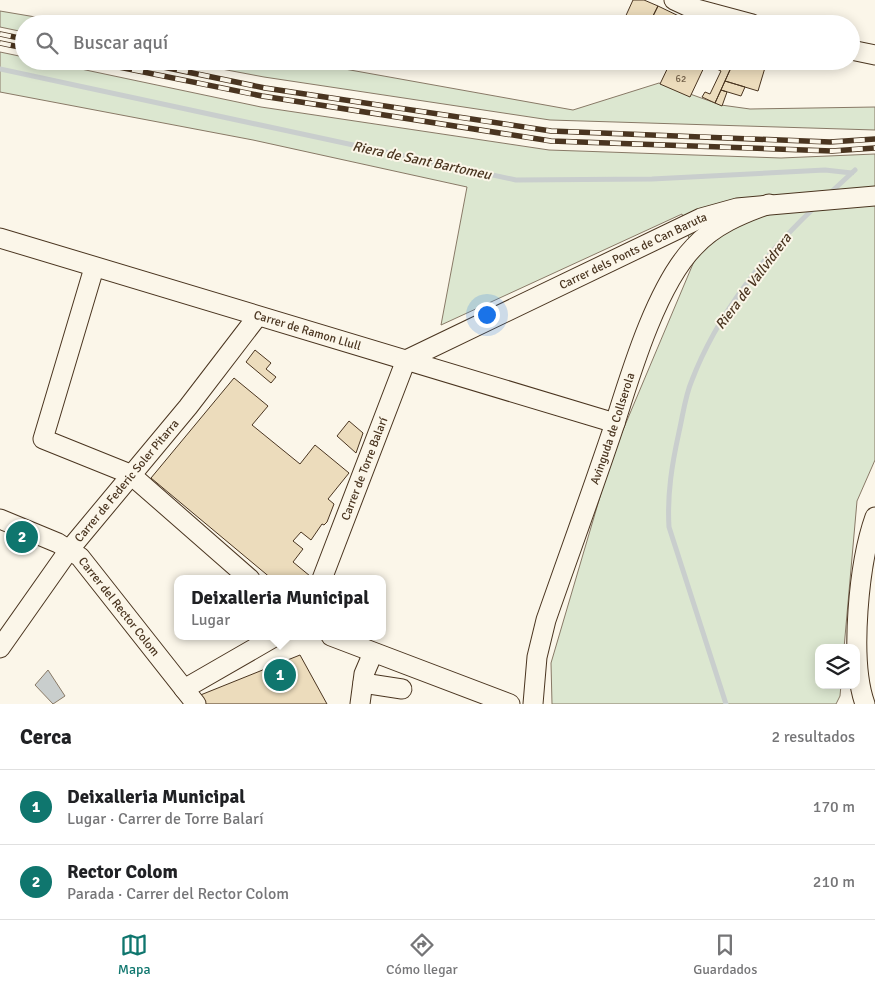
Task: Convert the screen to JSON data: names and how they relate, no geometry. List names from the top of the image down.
{
  "streets": {
    "street": [
      "Carrer dels Ponts de Can Baruta",
      "Carrer de Ramon Llull",
      "Avinguda de Collserola",
      "Carrer de Torre Balarí",
      "Carrer de Federic Soler Pitarra",
      "Carrer del Rector Colom"
    ]
  },
  "crossings": [
    ["Carrer dels Ponts de Can Baruta", "Carrer de Ramon Llull"],
    ["Carrer dels Ponts de Can Baruta", "Avinguda de Collserola"],
    ["Carrer dels Ponts de Can Baruta", "Carrer de Torre Balarí"],
    ["Carrer de Ramon Llull", "Avinguda de Collserola"],
    ["Carrer de Ramon Llull", "Carrer de Torre Balarí"],
    ["Carrer de Ramon Llull", "Carrer de Federic Soler Pitarra"],
    ["Carrer de Federic Soler Pitarra", "Carrer del Rector Colom"]
  ],
  "water": ["Riera de Sant Bartomeu", "Riera de Vallvidrera"],
  "house_numbers": ["62"],
  "page": {
    "search": "Buscar aquí",
    "pins": ["2", "1"],
    "popup": ["Deixalleria Municipal", "Lugar"],
    "heading": ["Cerca", "2 resultados"],
    "list": [
      {
        "mark": "1",
        "name": "Deixalleria Municipal",
        "note": "Lugar · Carrer de Torre Balarí",
        "value": "170 m"
      },
      {
        "mark": "2",
        "name": "Rector Colom",
        "note": "Parada · Carrer del Rector Colom",
        "value": "210 m"
      }
    ],
    "nav": ["Mapa", "Cómo llegar", "Guardados"]
  }
}
